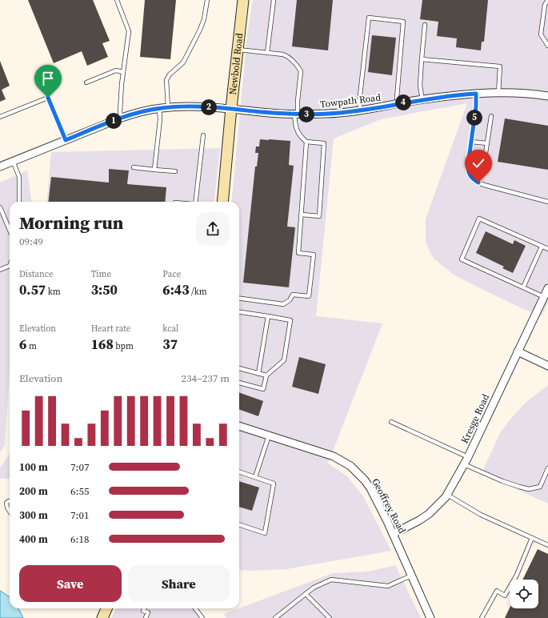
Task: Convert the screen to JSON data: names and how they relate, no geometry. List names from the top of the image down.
{
  "streets": {
    "main road": ["Newbold Road"],
    "street": ["Towpath Road", "Kresge Road", "Geoffrey Road"]
  },
  "crossings": [
    ["Newbold Road", "Towpath Road"],
    ["Kresge Road", "Geoffrey Road"]
  ],
  "page": {
    "pins": [
      "4",
      "2",
      "3",
      "5",
      "1"
    ],
    "heading": ["Morning run", "09:49"],
    "stats": [
      ["Distance", "0.57 km"],
      ["Time", "3:50"],
      ["Pace", "6:43 /km"],
      ["Elevation", "6 m"],
      ["Heart rate", "168 bpm"],
      ["kcal", "37"]
    ],
    "chart": ["Elevation", "234–237 m"],
    "list": [
      {
        "name": "100 m",
        "note": "7:07"
      },
      {
        "name": "200 m",
        "note": "6:55"
      },
      {
        "name": "300 m",
        "note": "7:01"
      },
      {
        "name": "400 m",
        "note": "6:18"
      }
    ],
    "buttons": ["Save", "Share"]
  }
}
